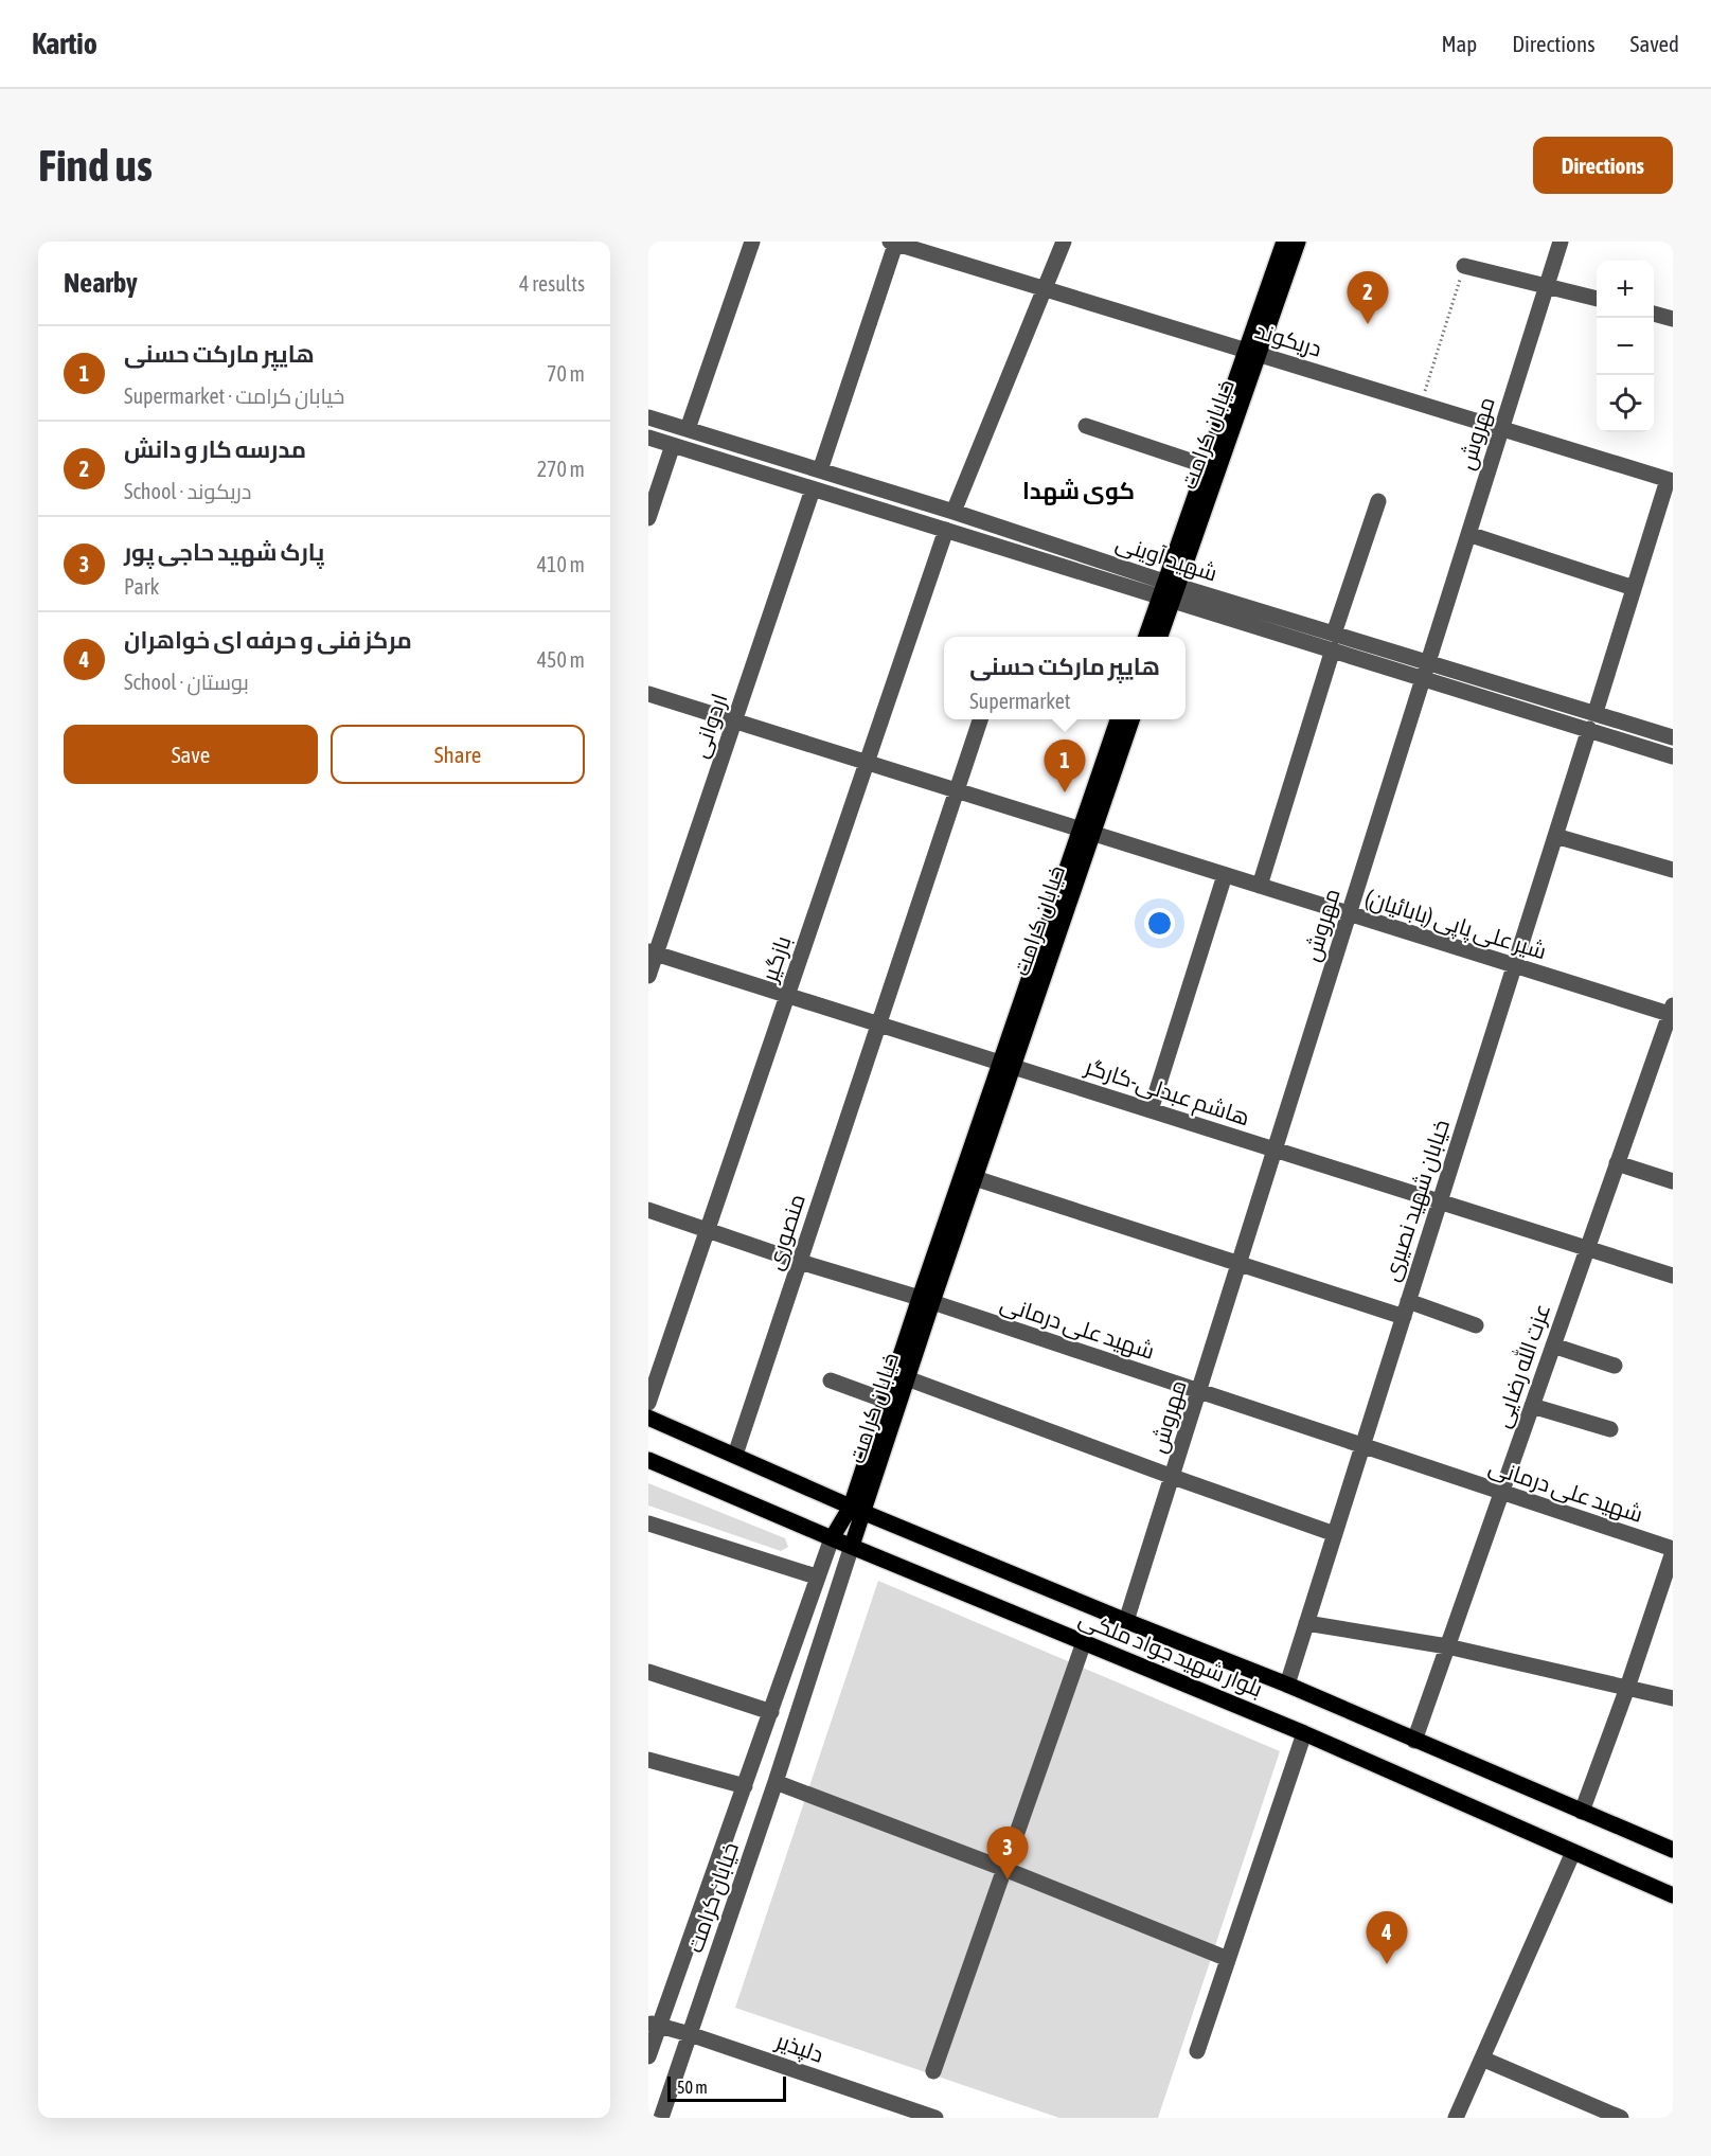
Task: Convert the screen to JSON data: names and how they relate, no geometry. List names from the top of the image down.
{
  "streets": {
    "main road": ["خیابان کرامت", "بلوار شهید جواد ملکی"],
    "street": [
      "دریکوند",
      "مهروش",
      "شهید آوینی",
      "اردوانی",
      "شیر علی پاپی (بابائیان)",
      "بازگیر",
      "هاشم عبدلی-کارگر",
      "خیابان شهید نصیری",
      "منصوری",
      "شهید علی درمانی",
      "عزت الله رضایی",
      "دلپذیر"
    ]
  },
  "crossings": [
    ["دریکوند", "مهروش"],
    ["دریکوند", "خیابان کرامت"],
    ["مهروش", "شهید آوینی"],
    ["مهروش", "شیر علی پاپی (بابائیان)"],
    ["مهروش", "هاشم عبدلی-کارگر"],
    ["مهروش", "شهید علی درمانی"],
    ["مهروش", "بلوار شهید جواد ملکی"],
    ["خیابان کرامت", "شهید آوینی"],
    ["خیابان کرامت", "شیر علی پاپی (بابائیان)"],
    ["خیابان کرامت", "هاشم عبدلی-کارگر"],
    ["خیابان کرامت", "شهید علی درمانی"],
    ["خیابان کرامت", "بلوار شهید جواد ملکی"],
    ["خیابان کرامت", "دلپذیر"],
    ["شهید آوینی", "اردوانی"],
    ["شهید آوینی", "بازگیر"],
    ["شهید آوینی", "خیابان شهید نصیری"],
    ["اردوانی", "شیر علی پاپی (بابائیان)"],
    ["اردوانی", "هاشم عبدلی-کارگر"],
    ["شیر علی پاپی (بابائیان)", "بازگیر"],
    ["شیر علی پاپی (بابائیان)", "خیابان شهید نصیری"],
    ["شیر علی پاپی (بابائیان)", "منصوری"],
    ["شیر علی پاپی (بابائیان)", "عزت الله رضایی"],
    ["بازگیر", "هاشم عبدلی-کارگر"],
    ["بازگیر", "شهید علی درمانی"],
    ["هاشم عبدلی-کارگر", "خیابان شهید نصیری"],
    ["هاشم عبدلی-کارگر", "منصوری"],
    ["هاشم عبدلی-کارگر", "عزت الله رضایی"],
    ["خیابان شهید نصیری", "شهید علی درمانی"],
    ["خیابان شهید نصیری", "بلوار شهید جواد ملکی"],
    ["منصوری", "شهید علی درمانی"],
    ["منصوری", "بلوار شهید جواد ملکی"],
    ["شهید علی درمانی", "عزت الله رضایی"],
    ["عزت الله رضایی", "بلوار شهید جواد ملکی"]
  ],
  "districts": ["کوی شهدا"],
  "scale_bar": "50 m",
  "page": {
    "header": "Kartio",
    "nav": ["Map", "Directions", "Saved"],
    "buttons": [
      "Directions",
      ["Save", "Share"]
    ],
    "title": "Find us",
    "heading": ["Nearby", "4 results"],
    "map_buttons": ["+", "−"],
    "pins": [
      "2",
      "1",
      "3",
      "4"
    ],
    "list": [
      {
        "mark": "1",
        "name": "هایپر مارکت حسنی",
        "note": "Supermarket · خیابان کرامت",
        "value": "70 m"
      },
      {
        "mark": "2",
        "name": "مدرسه کار و دانش",
        "note": "School · دریکوند",
        "value": "270 m"
      },
      {
        "mark": "3",
        "name": "پارک شهید حاجی پور",
        "note": "Park",
        "value": "410 m"
      },
      {
        "mark": "4",
        "name": "مرکز فنی و حرفه ای خواهران",
        "note": "School · بوستان",
        "value": "450 m"
      }
    ],
    "popup": ["هایپر مارکت حسنی", "Supermarket"],
    "scale": "50 m"
  }
}
